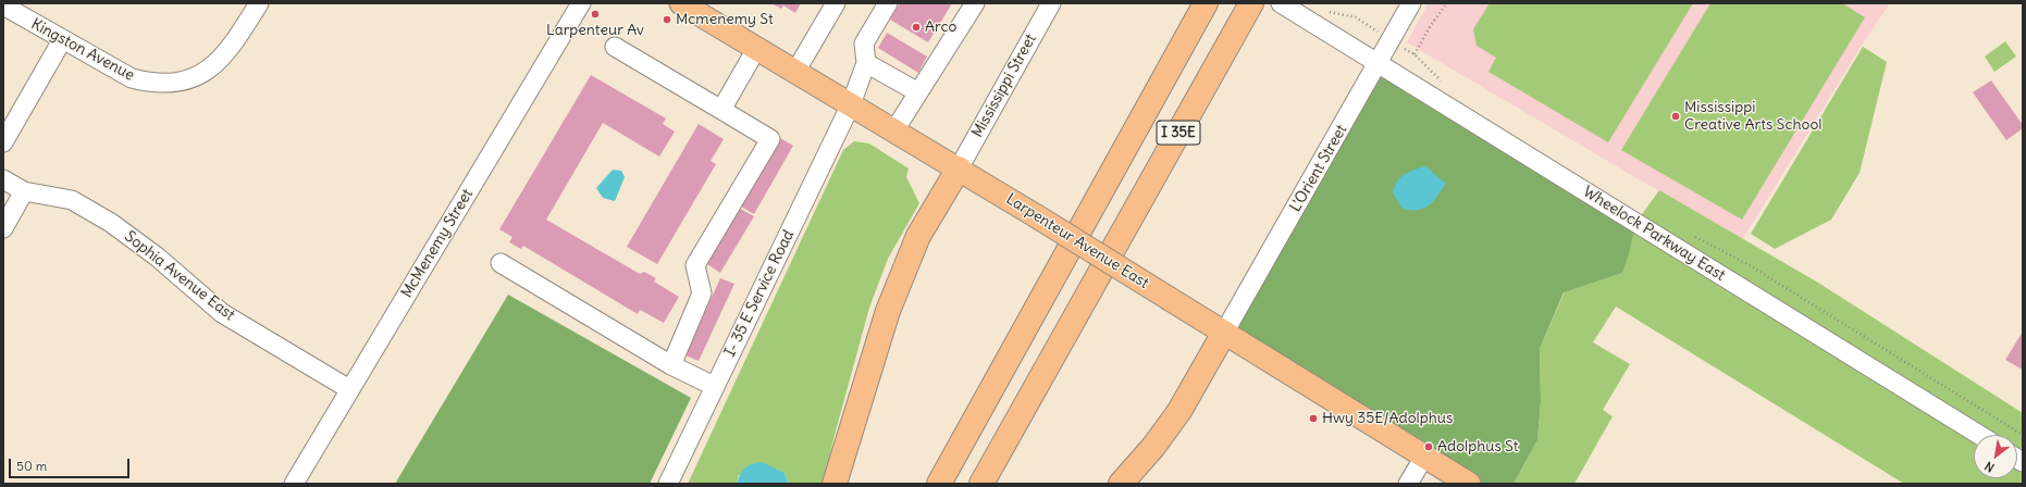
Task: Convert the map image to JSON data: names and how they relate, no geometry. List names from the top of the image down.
{
  "streets": {
    "highway": ["I 35E"],
    "main road": ["Larpenteur Avenue East"],
    "street": [
      "Kingston Avenue",
      "Mississippi Street",
      "L'Orient Street",
      "Wheelock Parkway East",
      "McMenemy Street",
      "Sophia Avenue East",
      "I- 35 E Service Road"
    ]
  },
  "crossings": [
    ["Mississippi Street", "Larpenteur Avenue East"],
    ["L'Orient Street", "Wheelock Parkway East"],
    ["L'Orient Street", "Larpenteur Avenue East"],
    ["Larpenteur Avenue East", "I- 35 E Service Road"],
    ["McMenemy Street", "Sophia Avenue East"]
  ],
  "places": [
    "Larpenteur Av",
    "Mcmenemy St",
    "Arco",
    "Mississippi Creative Arts School",
    "Hwy 35E/Adolphus",
    "Adolphus St"
  ],
  "scale_bar": "50 m",
  "north": "bottom left"
}
